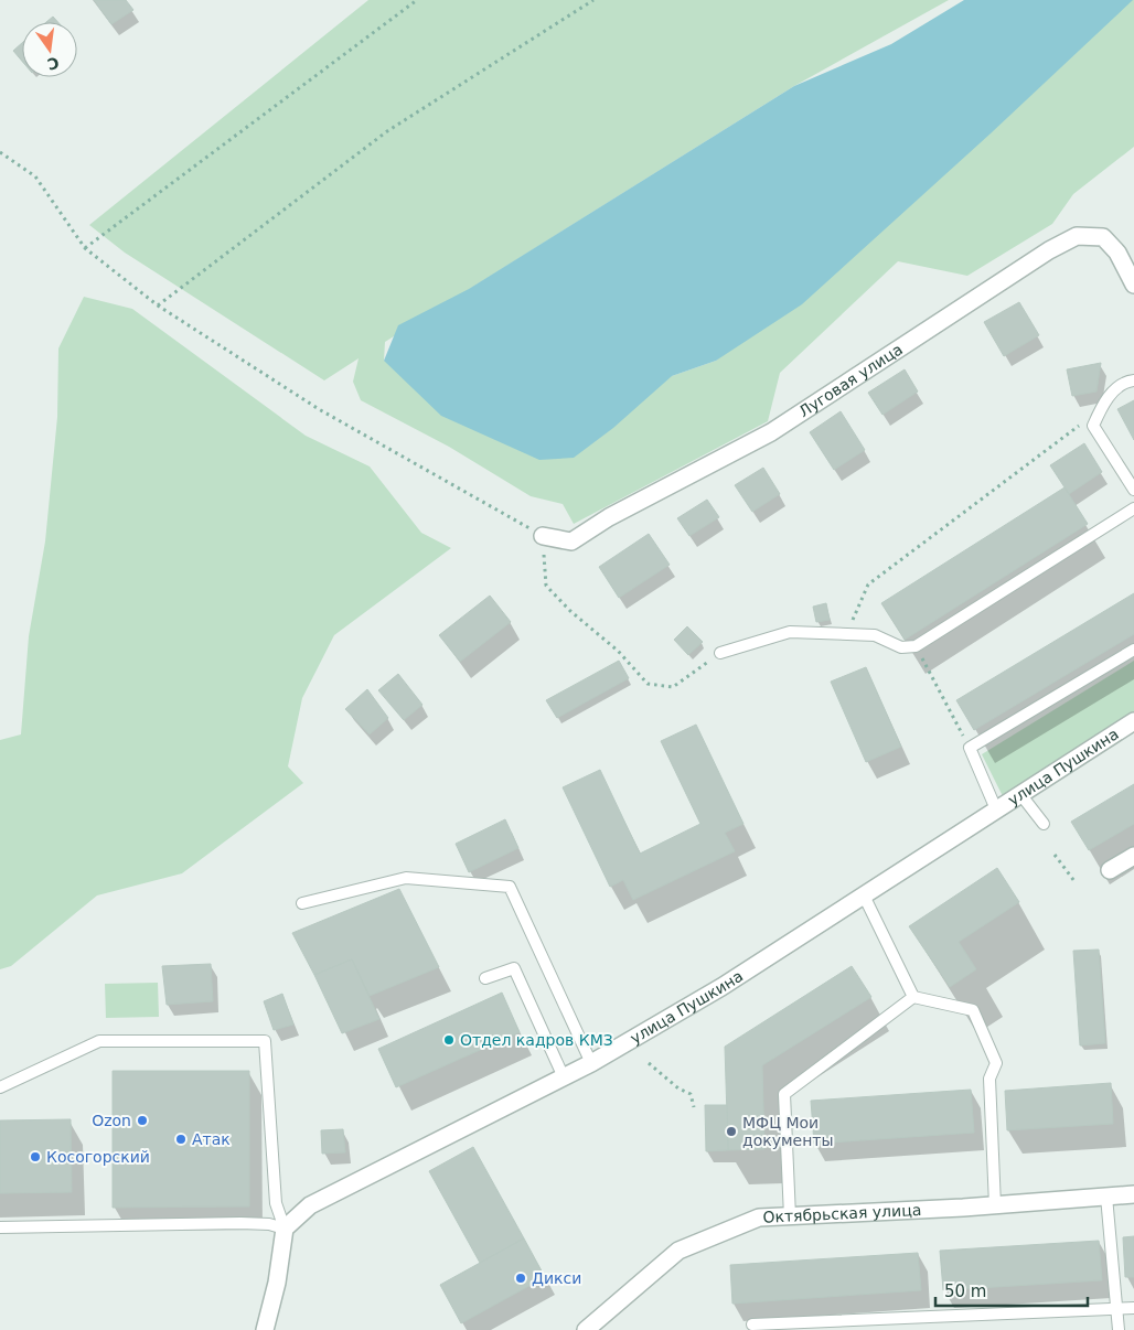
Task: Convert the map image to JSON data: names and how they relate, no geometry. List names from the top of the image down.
{
  "streets": {
    "street": ["Луговая улица", "улица Пушкина", "Октябрьская улица"]
  },
  "places": [
    "Отдел кадров КМЗ",
    "Ozon",
    "МФЦ Мои документы",
    "Атак",
    "Косогорский",
    "Дикси"
  ],
  "scale_bar": "50 m",
  "north": "bottom"
}
